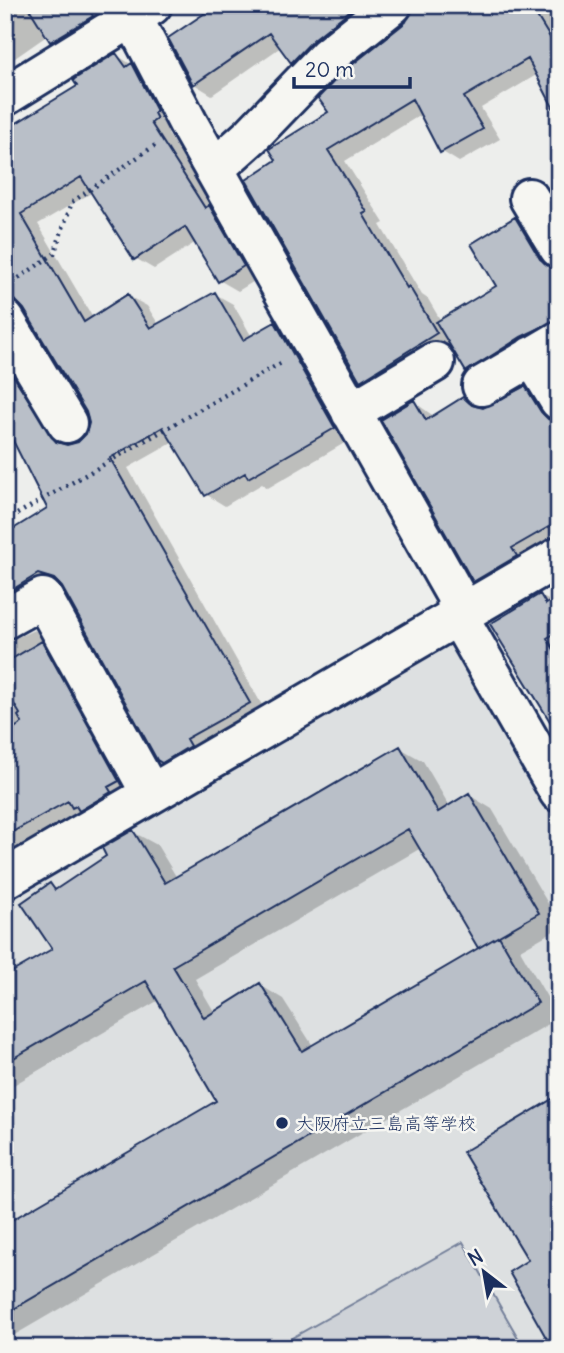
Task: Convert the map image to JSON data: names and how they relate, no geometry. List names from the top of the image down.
{
  "places": ["大阪府立三島高等学校"],
  "scale_bar": "20 m",
  "north": "top left"
}
